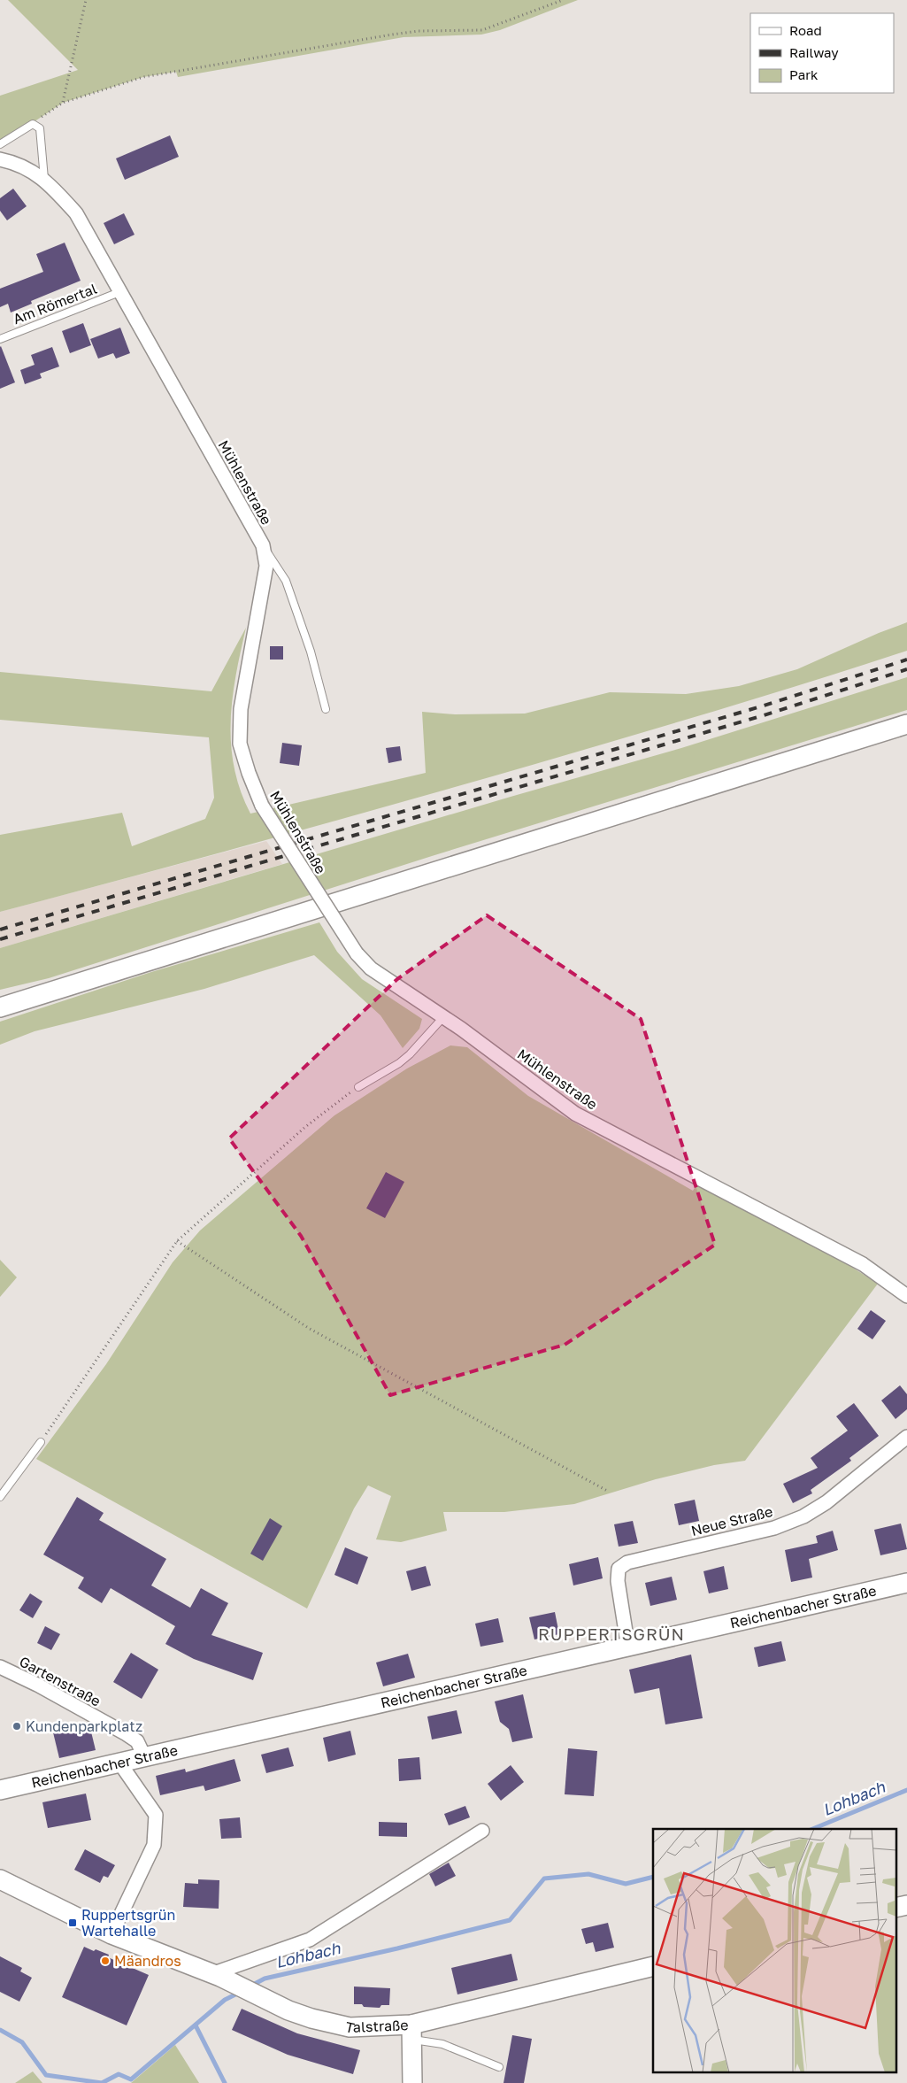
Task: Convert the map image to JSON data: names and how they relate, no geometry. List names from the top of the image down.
{
  "streets": {
    "street": [
      "Mühlenstraße",
      "Neue Straße",
      "Reichenbacher Straße",
      "Gartenstraße",
      "Talstraße"
    ],
    "lane": ["Am Römertal"]
  },
  "crossings": [
    ["Am Römertal", "Mühlenstraße"],
    ["Neue Straße", "Reichenbacher Straße"],
    ["Reichenbacher Straße", "Gartenstraße"]
  ],
  "districts": ["RUPPERTSGRÜN"],
  "water": ["Lohbach"],
  "places": {
    "other": ["Kundenparkplatz", "Mäandros"],
    "transit": ["Ruppertsgrün Wartehalle"]
  },
  "legend": ["Road", "Railway", "Park"]
}
